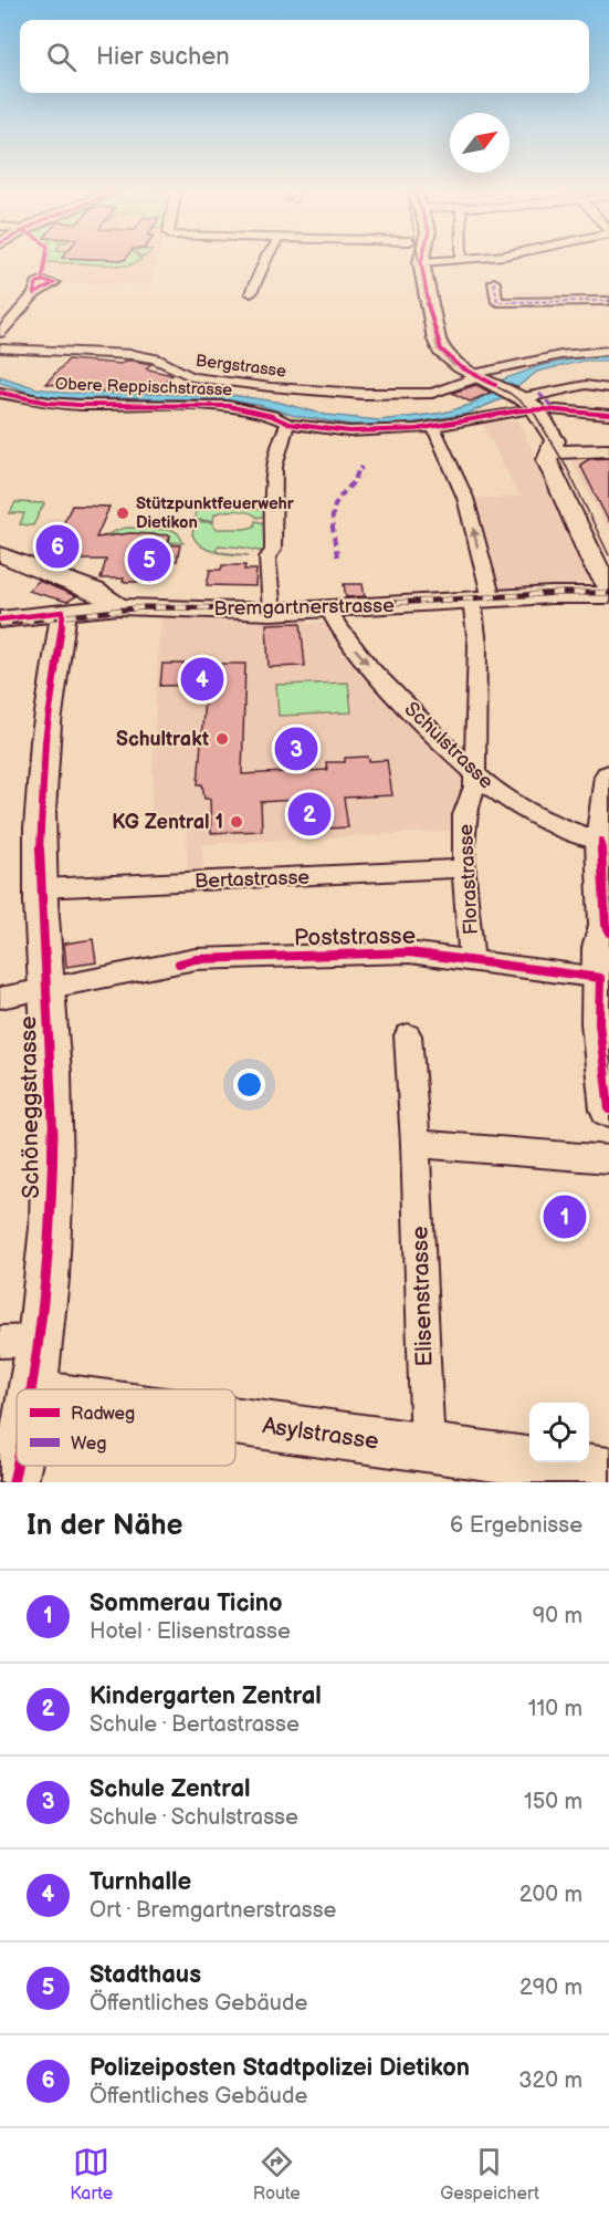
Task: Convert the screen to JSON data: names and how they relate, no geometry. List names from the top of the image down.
{
  "streets": {
    "main road": ["Bremgartnerstrasse", "Schöneggstrasse", "Asylstrasse"],
    "street": [
      "Bergstrasse",
      "Obere Reppischstrasse",
      "Schulstrasse",
      "Bertastrasse",
      "Florastrasse",
      "Poststrasse",
      "Elisenstrasse"
    ]
  },
  "crossings": [
    ["Bergstrasse", "Obere Reppischstrasse"],
    ["Obere Reppischstrasse", "Florastrasse"],
    ["Bremgartnerstrasse", "Schulstrasse"],
    ["Bremgartnerstrasse", "Florastrasse"],
    ["Bremgartnerstrasse", "Schöneggstrasse"],
    ["Schulstrasse", "Florastrasse"],
    ["Bertastrasse", "Florastrasse"],
    ["Bertastrasse", "Schöneggstrasse"],
    ["Florastrasse", "Poststrasse"],
    ["Poststrasse", "Schöneggstrasse"],
    ["Elisenstrasse", "Asylstrasse"]
  ],
  "one_way": ["Schulstrasse"],
  "places": ["Stützpunktfeuerwehr Dietikon", "Schultrakt", "KG Zentral 1"],
  "legend": ["Radweg", "Weg"],
  "north": "top right",
  "page": {
    "search": "Hier suchen",
    "pins": [
      "6",
      "5",
      "4",
      "3",
      "2",
      "1"
    ],
    "heading": ["In der Nähe", "6 Ergebnisse"],
    "list": [
      {
        "mark": "1",
        "name": "Sommerau Ticino",
        "note": "Hotel · Elisenstrasse",
        "value": "90 m"
      },
      {
        "mark": "2",
        "name": "Kindergarten Zentral",
        "note": "Schule · Bertastrasse",
        "value": "110 m"
      },
      {
        "mark": "3",
        "name": "Schule Zentral",
        "note": "Schule · Schulstrasse",
        "value": "150 m"
      },
      {
        "mark": "4",
        "name": "Turnhalle",
        "note": "Ort · Bremgartnerstrasse",
        "value": "200 m"
      },
      {
        "mark": "5",
        "name": "Stadthaus",
        "note": "Öffentliches Gebäude",
        "value": "290 m"
      },
      {
        "mark": "6",
        "name": "Polizeiposten Stadtpolizei Dietikon",
        "note": "Öffentliches Gebäude",
        "value": "320 m"
      }
    ],
    "nav": ["Karte", "Route", "Gespeichert"]
  }
}
